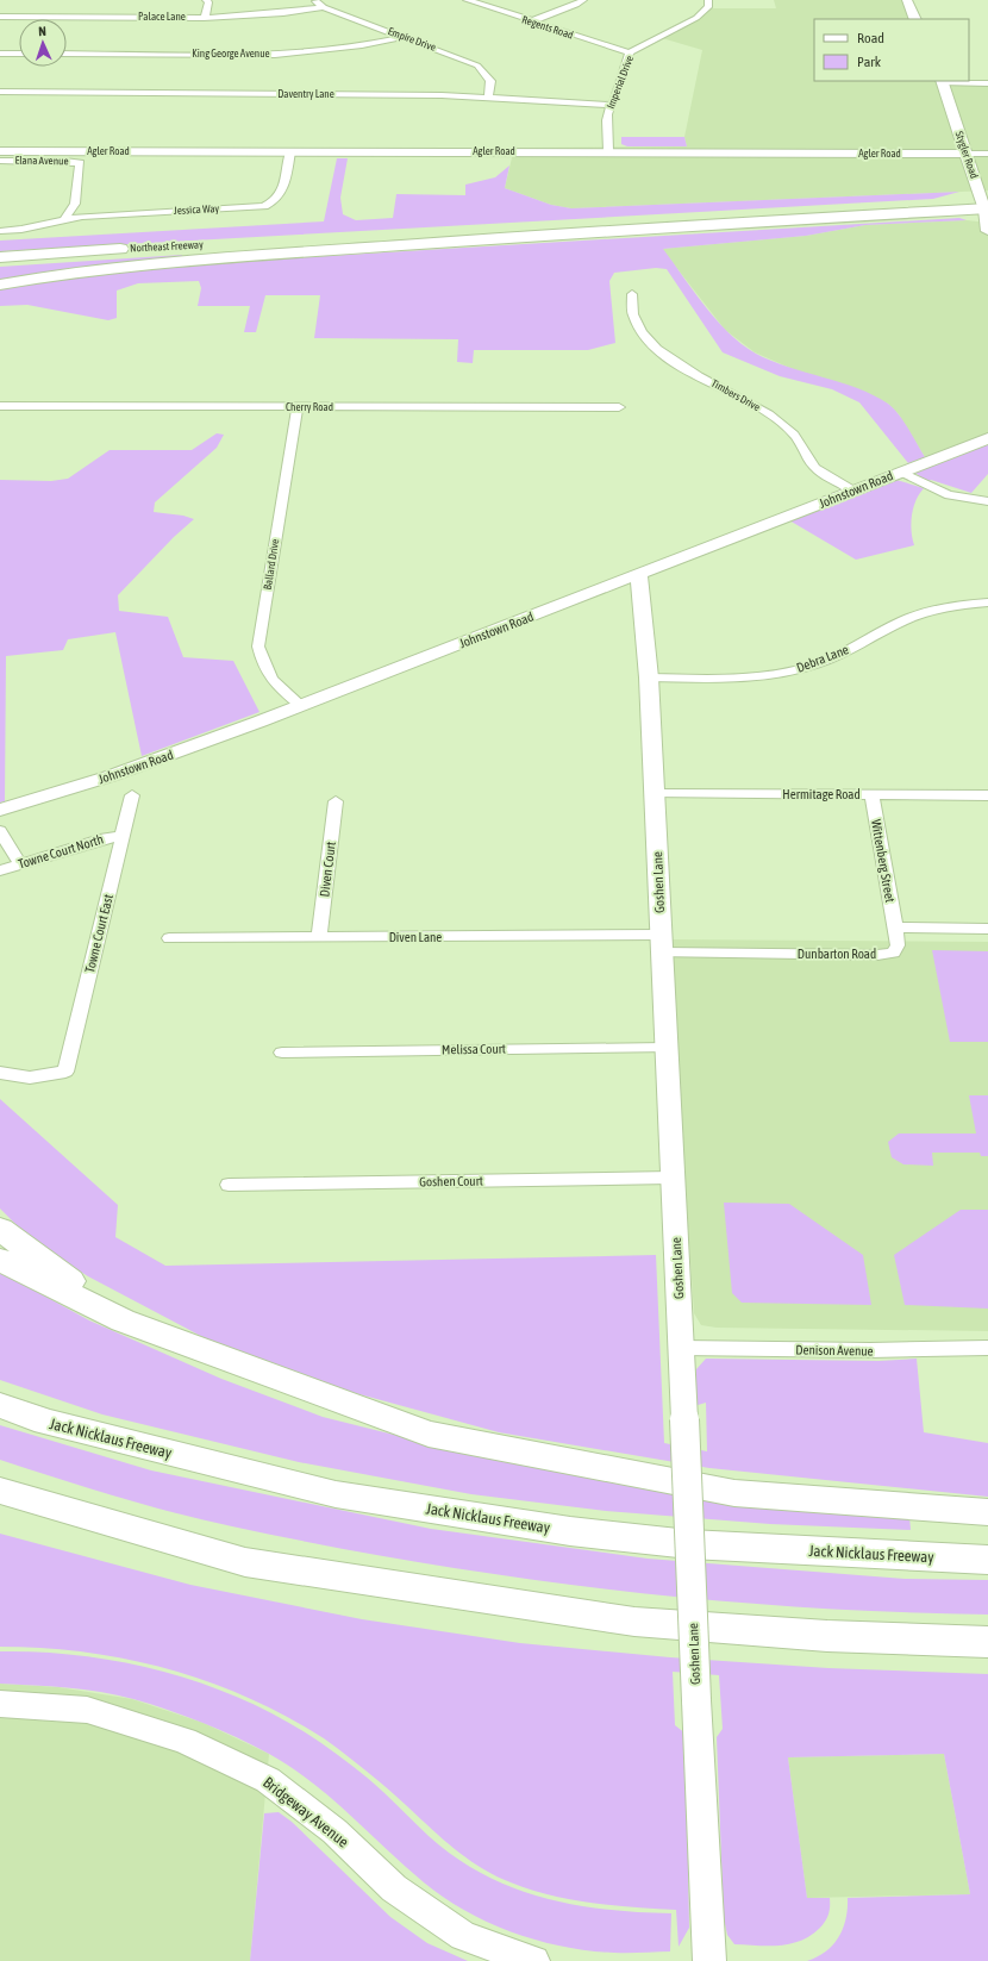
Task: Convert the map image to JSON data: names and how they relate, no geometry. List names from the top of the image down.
{
  "streets": {
    "highway": ["Northeast Freeway", "Jack Nicklaus Freeway"],
    "main road": [
      "Agler Road",
      "Stygler Road",
      "Johnstown Road",
      "Goshen Lane",
      "Bridgeway Avenue"
    ],
    "street": [
      "Palace Lane",
      "Regents Road",
      "Empire Drive",
      "King George Avenue",
      "Imperial Drive",
      "Daventry Lane",
      "Elana Avenue",
      "Jessica Way",
      "Timbers Drive",
      "Cherry Road",
      "Ballard Drive",
      "Debra Lane",
      "Hermitage Road",
      "Towne Court North",
      "Wittenberg Street",
      "Diven Court",
      "Towne Court East",
      "Diven Lane",
      "Dunbarton Road",
      "Melissa Court",
      "Goshen Court",
      "Denison Avenue"
    ]
  },
  "crossings": [
    ["Palace Lane", "Empire Drive"],
    ["Regents Road", "Imperial Drive"],
    ["Empire Drive", "King George Avenue"],
    ["Empire Drive", "Daventry Lane"],
    ["Imperial Drive", "Daventry Lane"],
    ["Imperial Drive", "Agler Road"],
    ["Agler Road", "Stygler Road"],
    ["Agler Road", "Jessica Way"],
    ["Stygler Road", "Northeast Freeway"],
    ["Elana Avenue", "Jessica Way"],
    ["Timbers Drive", "Johnstown Road"],
    ["Cherry Road", "Ballard Drive"],
    ["Johnstown Road", "Ballard Drive"],
    ["Johnstown Road", "Goshen Lane"],
    ["Debra Lane", "Goshen Lane"],
    ["Hermitage Road", "Wittenberg Street"],
    ["Hermitage Road", "Goshen Lane"],
    ["Towne Court North", "Towne Court East"],
    ["Wittenberg Street", "Dunbarton Road"],
    ["Diven Court", "Diven Lane"],
    ["Goshen Lane", "Diven Lane"],
    ["Goshen Lane", "Dunbarton Road"],
    ["Goshen Lane", "Melissa Court"],
    ["Goshen Lane", "Goshen Court"],
    ["Goshen Lane", "Denison Avenue"],
    ["Diven Lane", "Dunbarton Road"]
  ],
  "legend": ["Road", "Park"],
  "north": "top"
}
